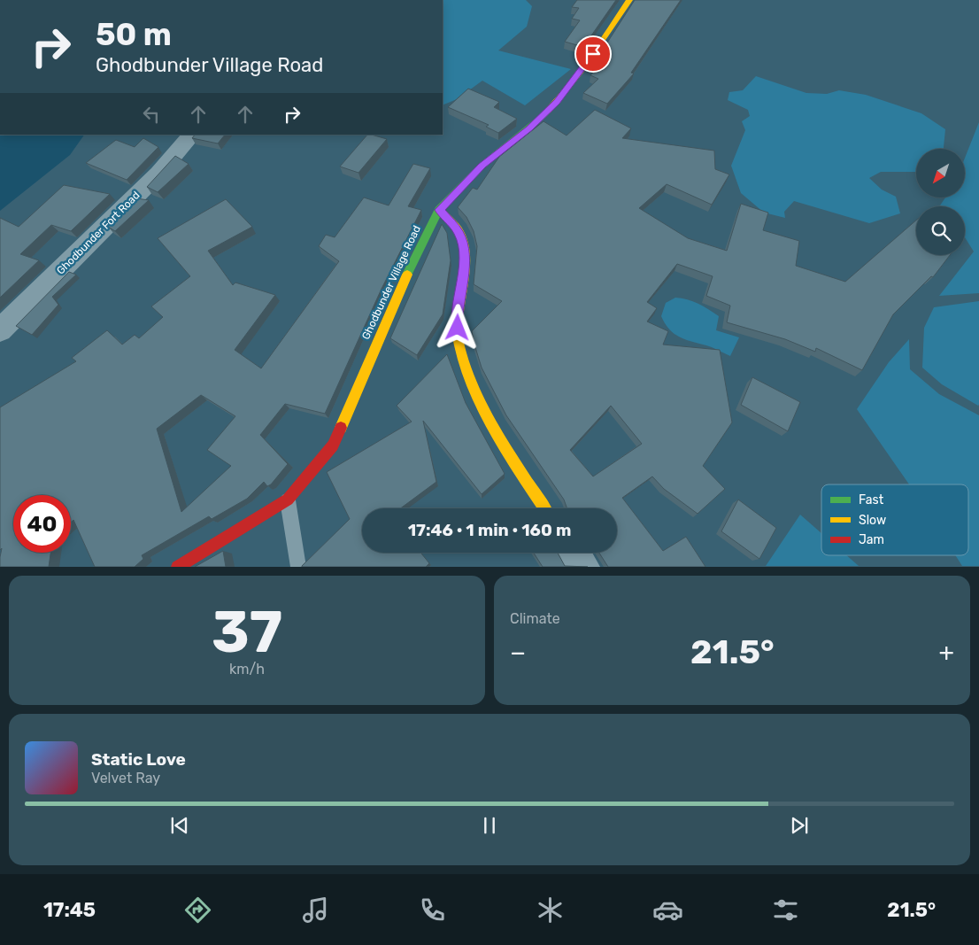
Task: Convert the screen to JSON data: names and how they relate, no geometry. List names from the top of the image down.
{
  "streets": {
    "street": ["Ghodbunder Fort Road", "Ghodbunder Village Road"]
  },
  "legend": ["Fast", "Slow", "Jam"],
  "north": "bottom left",
  "page": {
    "turn": ["50 m", "Ghodbunder Village Road"],
    "limit": "40",
    "trip": "17:46 · 1 min · 160 m",
    "tile": [
      ["37", "km/h"],
      "Climate"
    ],
    "heat": ["−", "21.5°", "+"],
    "song": ["Static Love", "Velvet Ray"],
    "tabs": ["17:45", "21.5°"]
  }
}
